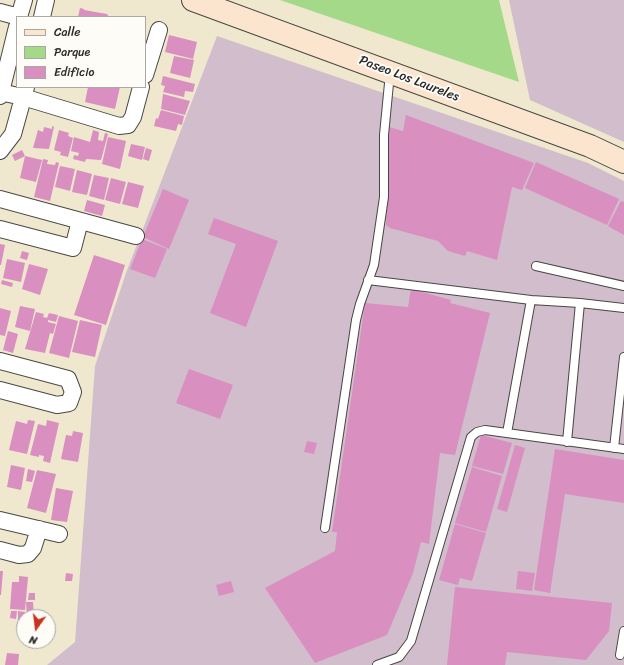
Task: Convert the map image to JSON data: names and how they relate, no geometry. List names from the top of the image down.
{
  "streets": {
    "street": ["Paseo Los Laureles"]
  },
  "legend": ["Calle", "Parque", "Edificio"],
  "north": "bottom"
}
